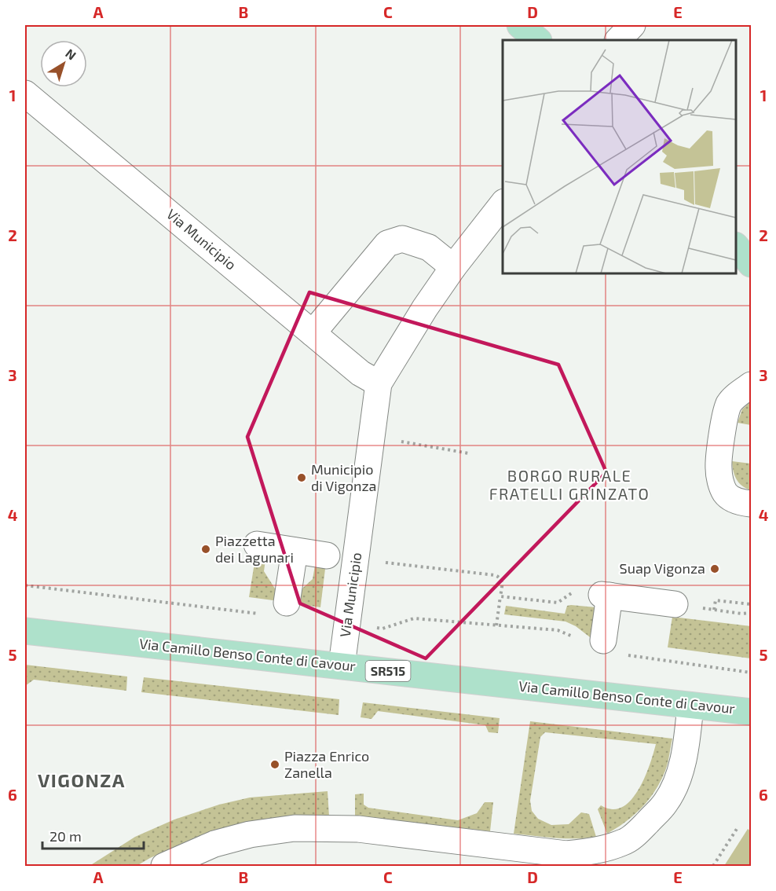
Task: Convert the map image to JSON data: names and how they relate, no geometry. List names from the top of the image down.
{
  "streets": {
    "main road": ["Via Camillo Benso Conte di Cavour", "SR515"],
    "street": ["Via Municipio"]
  },
  "crossings": [
    ["Via Municipio", "Via Camillo Benso Conte di Cavour"]
  ],
  "districts": ["BORGO RURALE FRATELLI GRINZATO", "VIGONZA"],
  "places": [
    "Municipio di Vigonza",
    "Piazzetta dei Lagunari",
    "Suap Vigonza",
    "Piazza Enrico Zanella"
  ],
  "scale_bar": "20 m",
  "north": "top right",
  "grid": {
    "columns": [
      "A",
      "B",
      "C",
      "D",
      "E"
    ],
    "rows": [
      "1",
      "2",
      "3",
      "4",
      "5",
      "6"
    ]
  }
}
